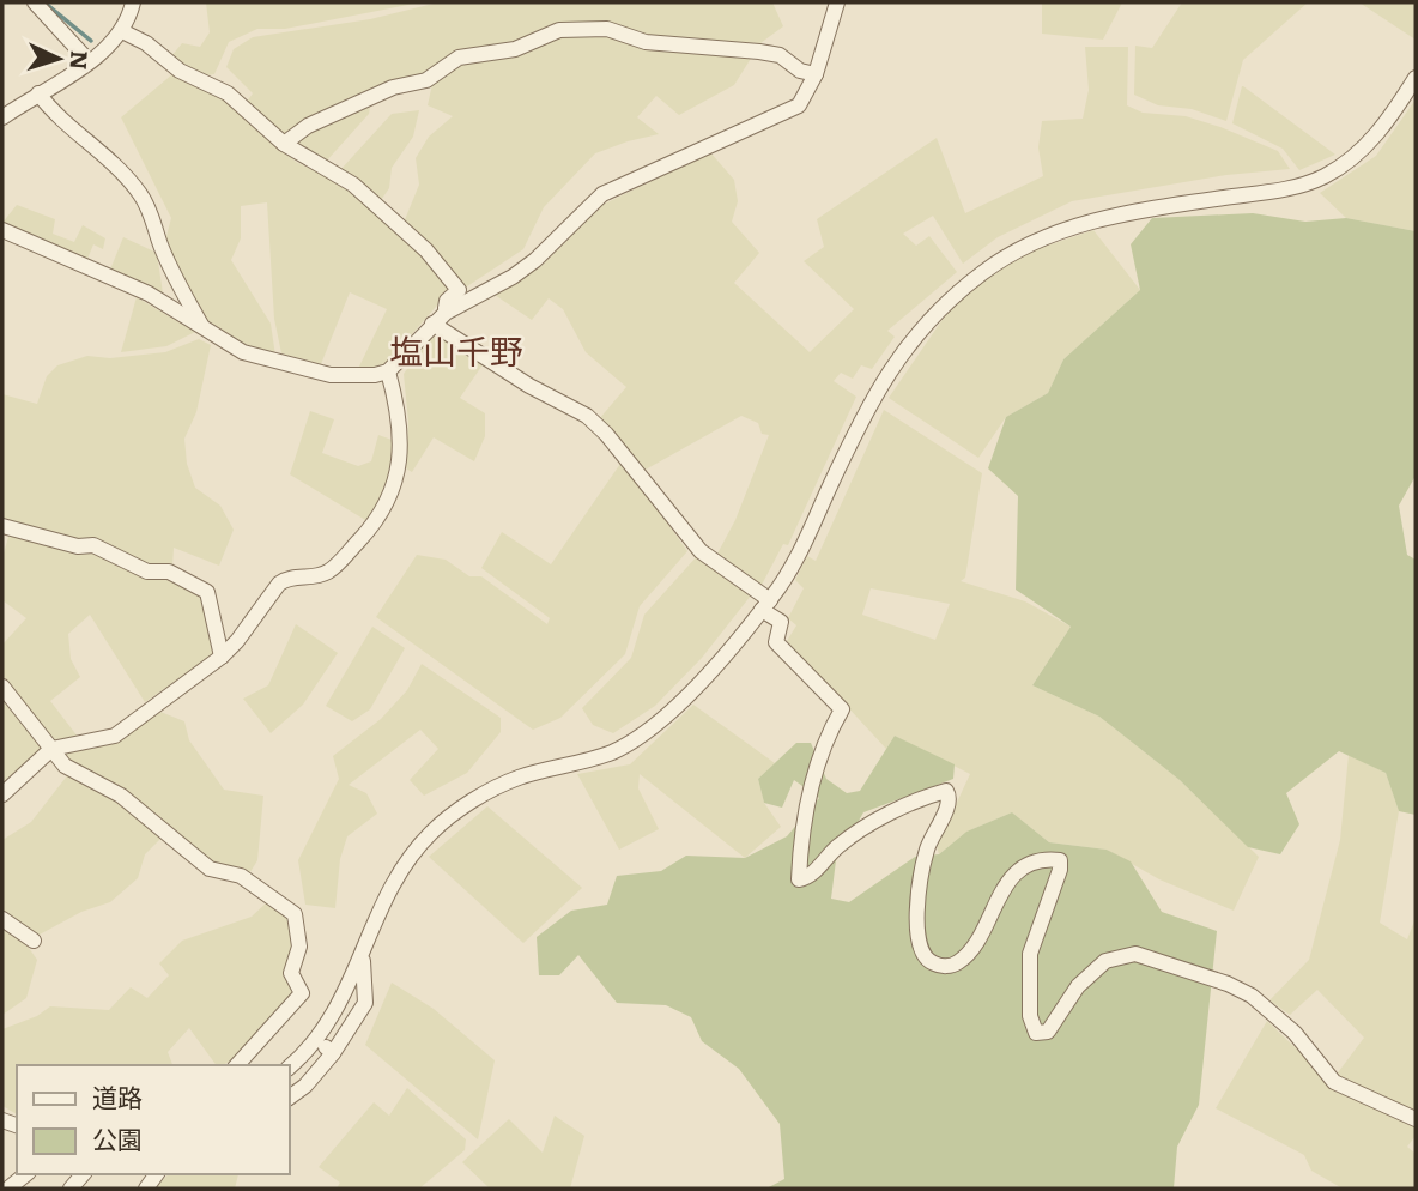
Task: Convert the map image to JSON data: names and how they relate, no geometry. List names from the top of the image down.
{
  "districts": ["塩山千野"],
  "legend": ["道路", "公園"],
  "north": "right"
}
